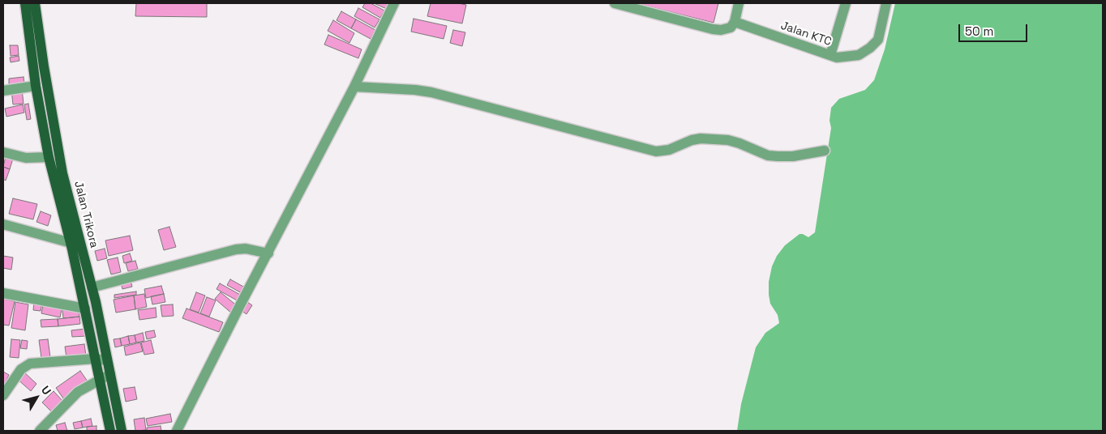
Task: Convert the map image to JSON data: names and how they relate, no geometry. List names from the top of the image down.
{
  "streets": {
    "main road": ["Jalan Trikora"],
    "street": ["Jalan KTC"]
  },
  "scale_bar": "50 m",
  "north": "top right"
}
